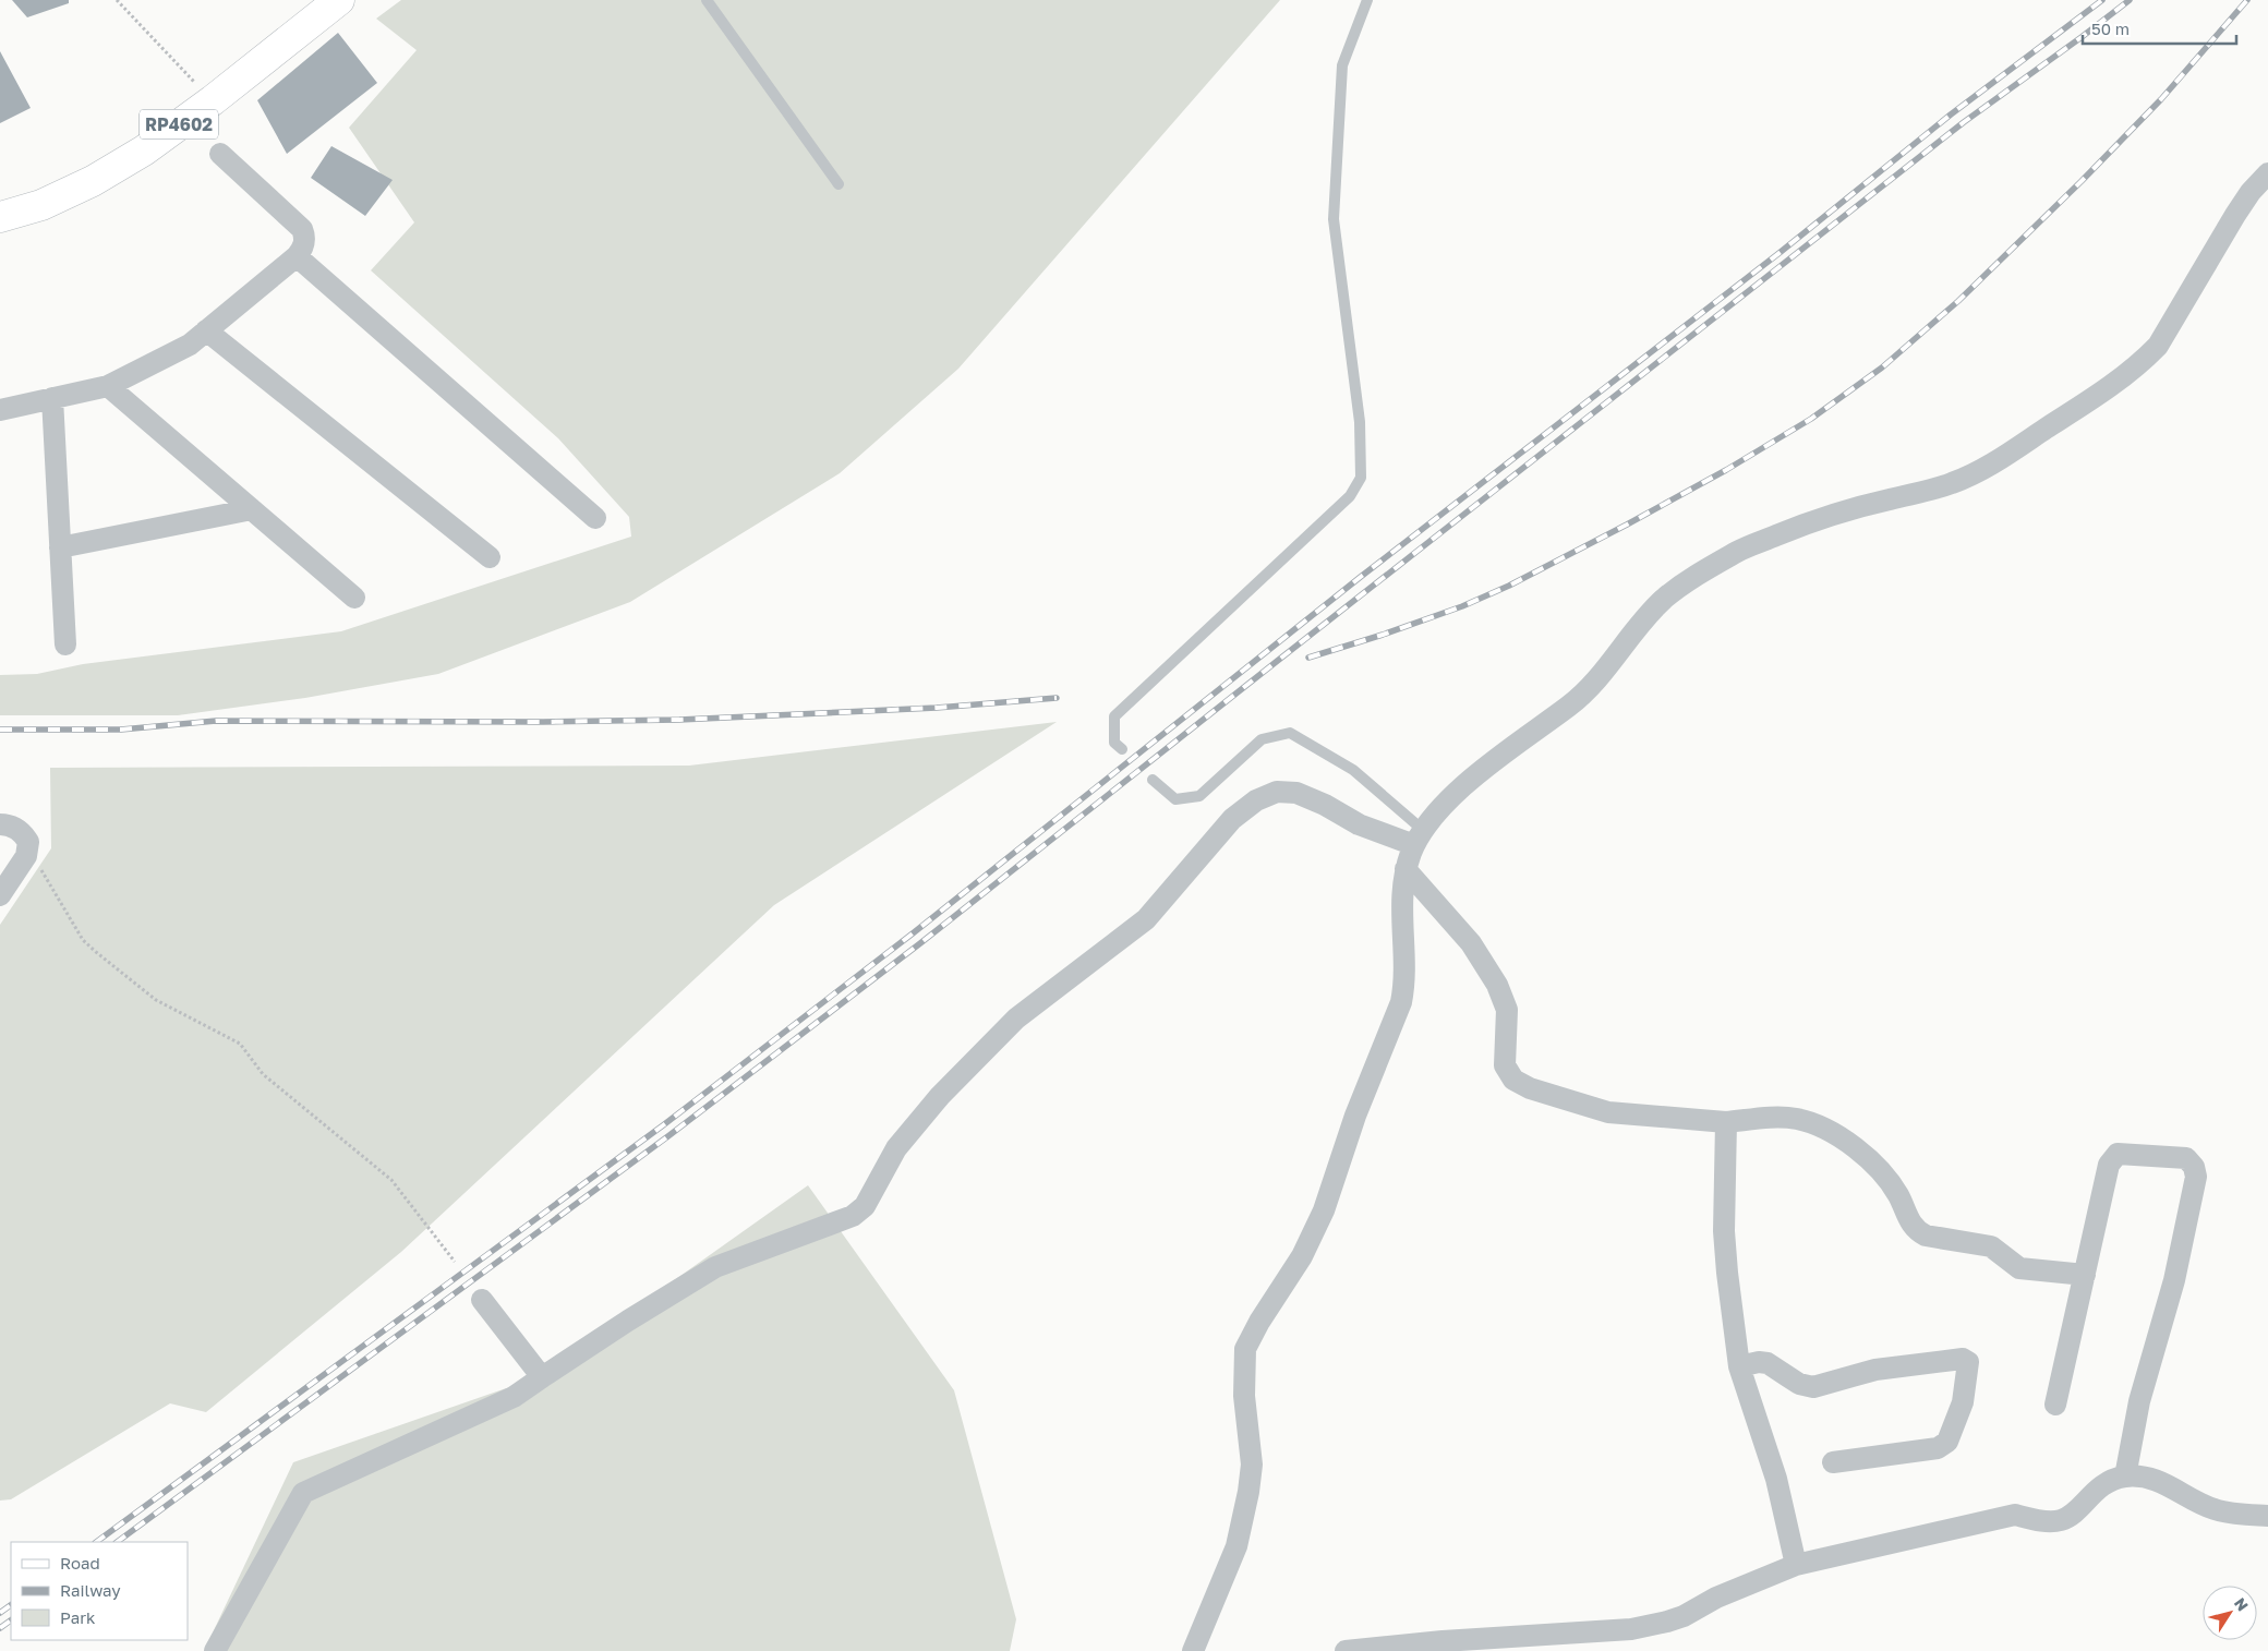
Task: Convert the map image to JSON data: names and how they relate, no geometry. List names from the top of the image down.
{
  "streets": {
    "main road": ["RP4602"]
  },
  "legend": ["Road", "Railway", "Park"],
  "scale_bar": "50 m",
  "north": "top right"
}
